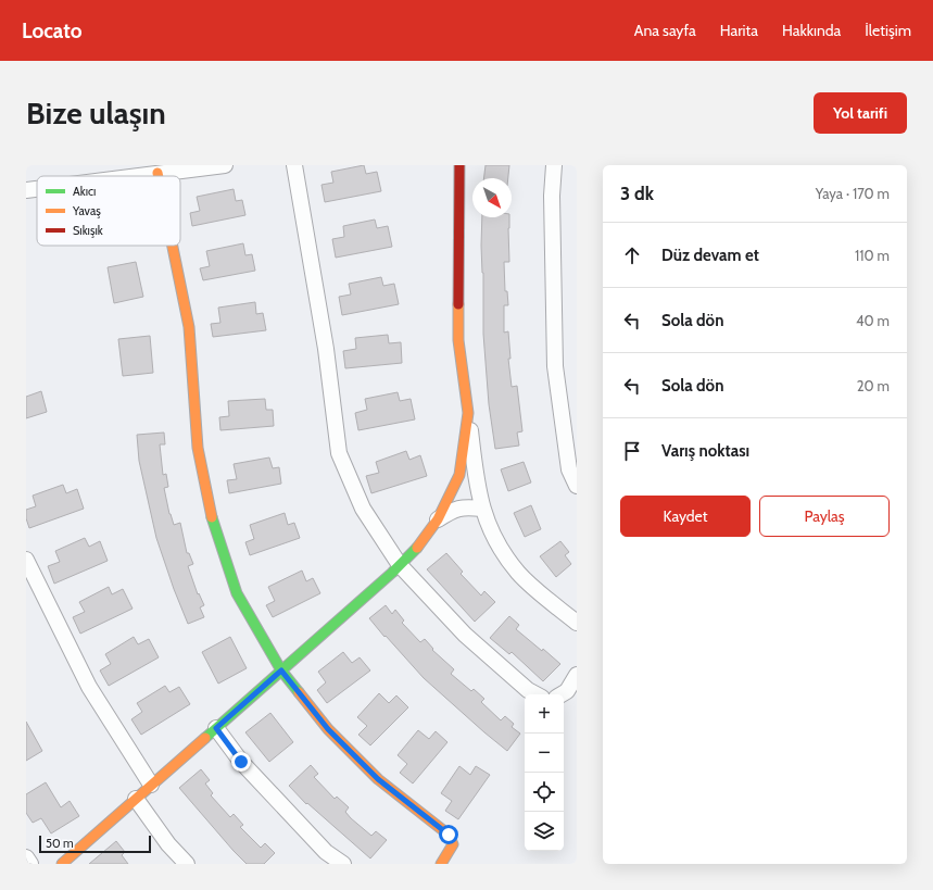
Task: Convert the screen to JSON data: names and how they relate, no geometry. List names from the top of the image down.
{
  "legend": ["Akıcı", "Yavaş", "Sıkışık"],
  "scale_bar": "50 m",
  "north": "bottom right",
  "page": {
    "header": "Locato",
    "nav": [
      "Ana sayfa",
      "Harita",
      "Hakkında",
      "İletişim"
    ],
    "buttons": [
      "Yol tarifi",
      ["Kaydet", "Paylaş"]
    ],
    "title": "Bize ulaşın",
    "heading": ["3 dk", "Yaya · 170 m"],
    "list": [
      ["Düz devam et", "110 m"],
      ["Sola dön", "40 m"],
      ["Sola dön", "20 m"],
      "Varış noktası"
    ],
    "map_buttons": ["+", "−"],
    "scale": "50 m"
  }
}
